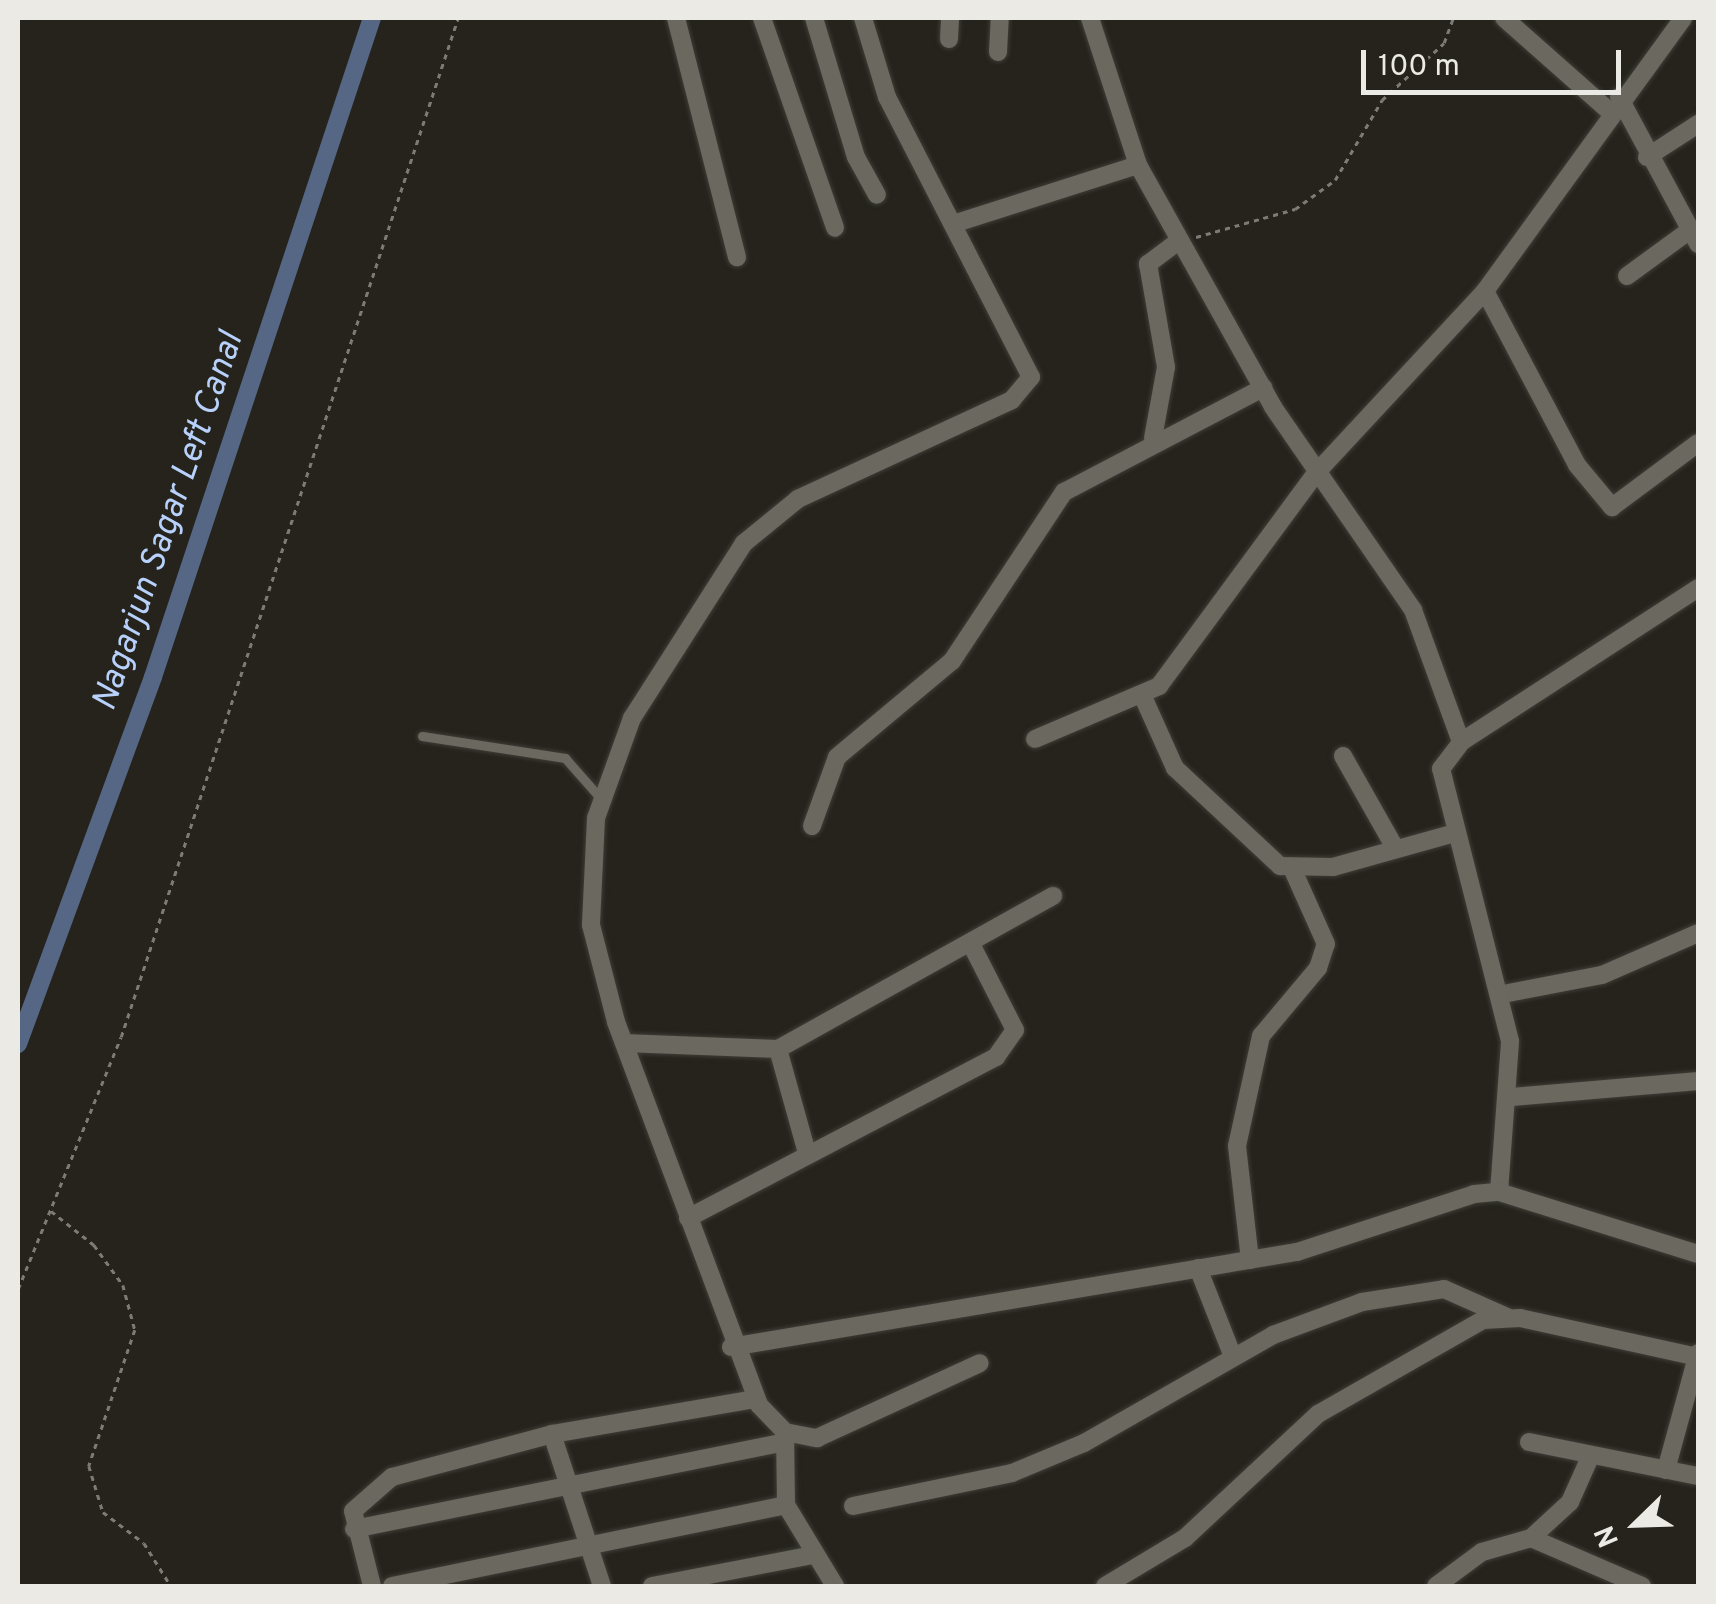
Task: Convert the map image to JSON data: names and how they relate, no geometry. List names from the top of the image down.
{
  "water": ["Nagarjun Sagar Left Canal"],
  "scale_bar": "100 m",
  "north": "bottom left"
}
